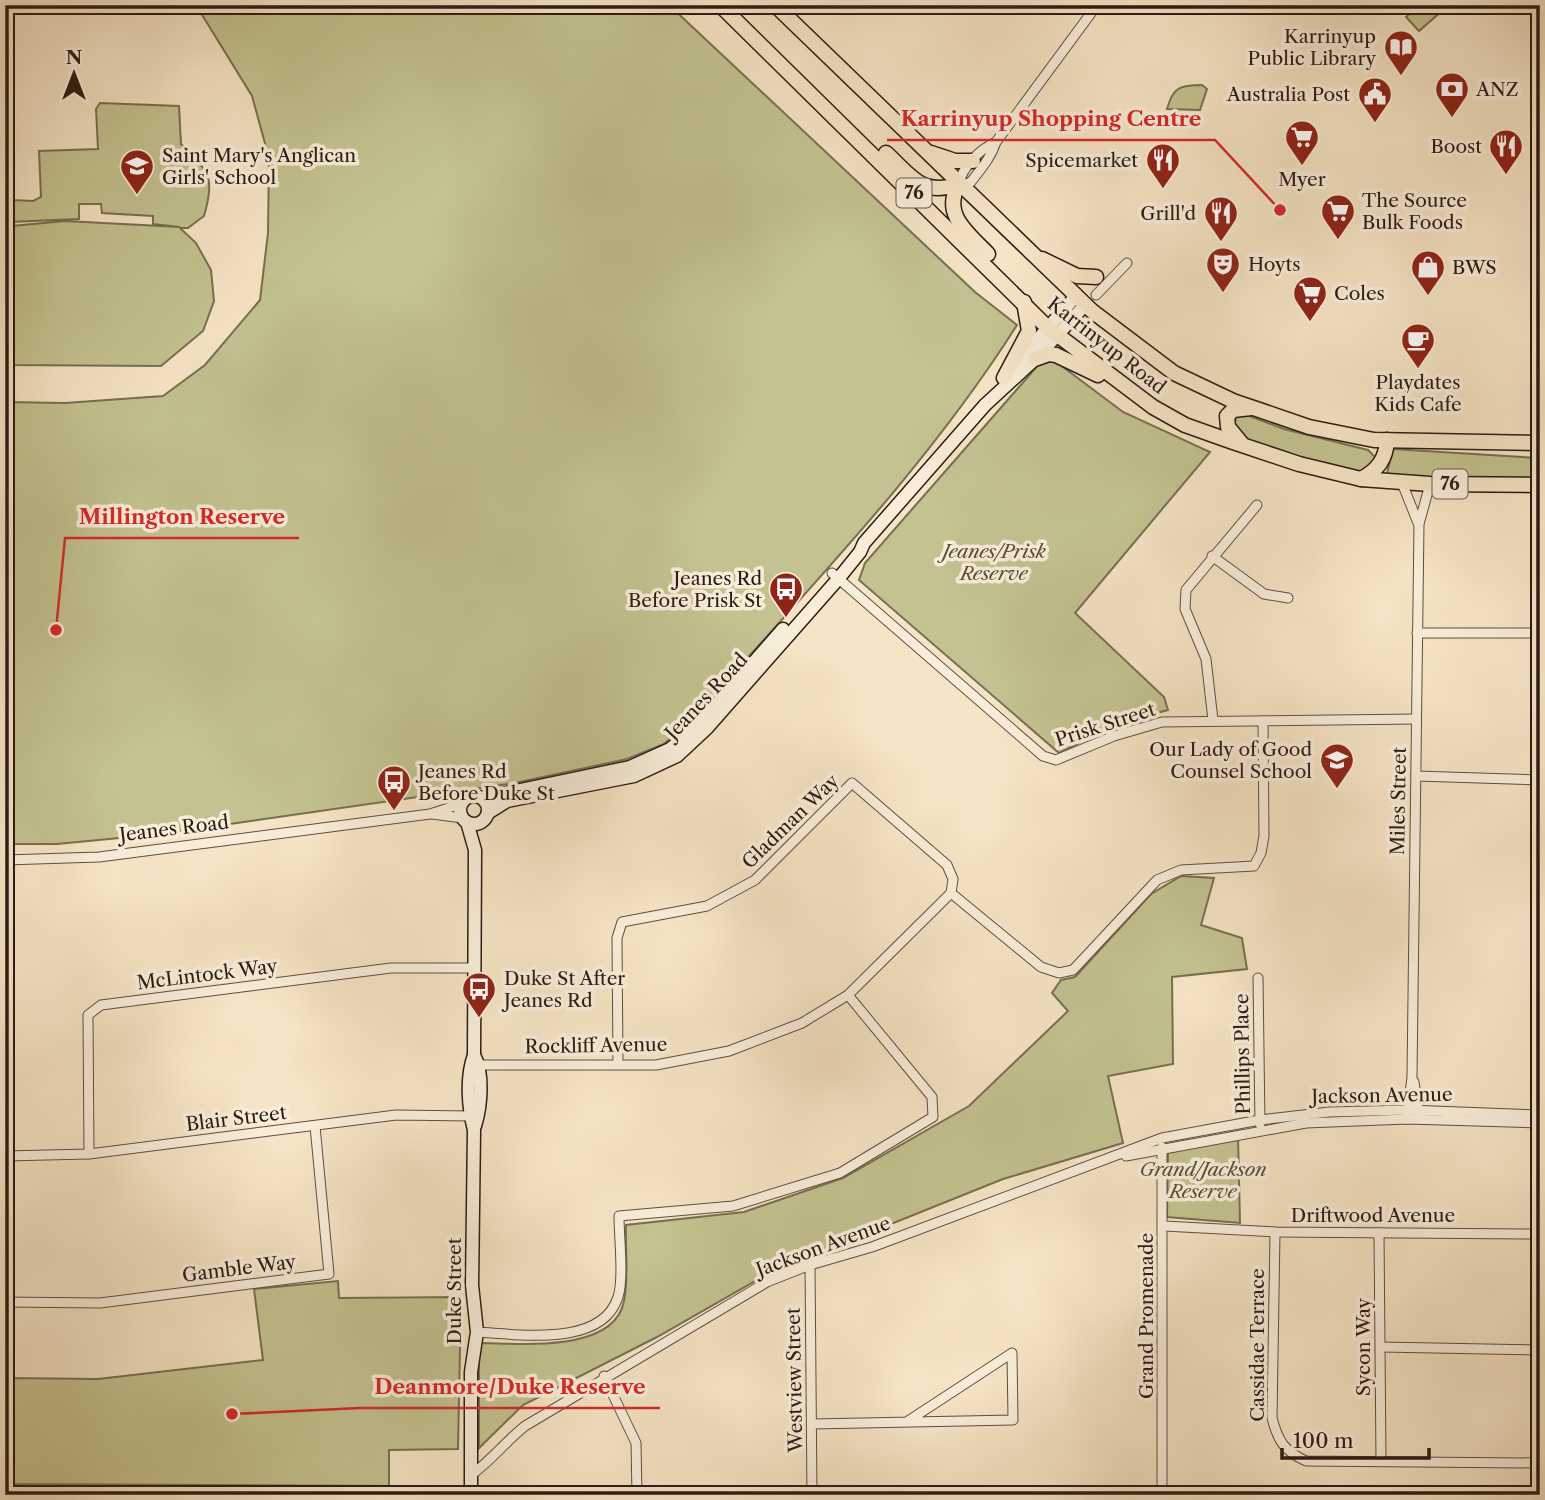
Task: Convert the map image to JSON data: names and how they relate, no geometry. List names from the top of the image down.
{
  "streets": {
    "highway": ["76", "Karrinyup Road"],
    "main road": ["Jeanes Road", "Duke Street"],
    "street": [
      "Prisk Street",
      "Miles Street",
      "Gladman Way",
      "McLintock Way",
      "Rockliff Avenue",
      "Phillips Place",
      "Jackson Avenue",
      "Blair Street",
      "Driftwood Avenue",
      "Gamble Way",
      "Grand Promenade",
      "Cassidae Terrace",
      "Sycon Way",
      "Westview Street"
    ]
  },
  "crossings": [
    ["Karrinyup Road", "Jeanes Road"],
    ["Karrinyup Road", "Miles Street"],
    ["Jeanes Road", "Prisk Street"],
    ["Jeanes Road", "Duke Street"],
    ["Prisk Street", "Miles Street"],
    ["Miles Street", "Jackson Avenue"],
    ["Gladman Way", "Rockliff Avenue"],
    ["McLintock Way", "Blair Street"],
    ["McLintock Way", "Duke Street"],
    ["Rockliff Avenue", "Duke Street"],
    ["Phillips Place", "Jackson Avenue"],
    ["Jackson Avenue", "Duke Street"],
    ["Jackson Avenue", "Grand Promenade"],
    ["Jackson Avenue", "Westview Street"],
    ["Blair Street", "Gamble Way"],
    ["Blair Street", "Duke Street"],
    ["Driftwood Avenue", "Grand Promenade"],
    ["Driftwood Avenue", "Cassidae Terrace"],
    ["Driftwood Avenue", "Sycon Way"],
    ["Cassidae Terrace", "Sycon Way"]
  ],
  "parks": ["Jeanes/Prisk Reserve", "Grand/Jackson Reserve"],
  "places": {
    "library": ["Karrinyup Public Library"],
    "bank": ["ANZ"],
    "public building": ["Australia Post"],
    "supermarket": ["Myer", "The Source Bulk Foods", "Coles"],
    "restaurant": ["Boost", "Spicemarket", "Grill'd"],
    "school or university": ["Saint Mary's Anglican Girls' School", "Our Lady of Good Counsel School"],
    "other": ["Karrinyup Shopping Centre", "Millington Reserve", "Deanmore/Duke Reserve"],
    "theatre": ["Hoyts"],
    "shop": ["BWS"],
    "cafe": ["Playdates Kids Cafe"],
    "bus stop": ["Jeanes Rd Before Prisk St", "Jeanes Rd Before Duke St", "Duke St After Jeanes Rd"]
  },
  "scale_bar": "100 m",
  "north": "top"
}
